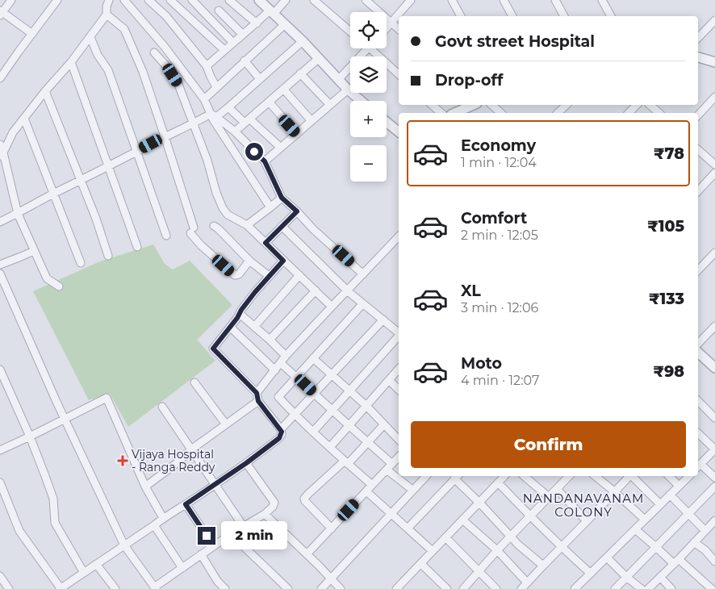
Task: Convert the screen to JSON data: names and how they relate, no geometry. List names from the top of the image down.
{
  "districts": ["NANDANAVANAM COLONY"],
  "places": {
    "health": ["Vijaya Hospital - Ranga Reddy"]
  },
  "page": {
    "map_buttons": ["+", "−"],
    "banner": ["Govt street Hospital", "Drop-off"],
    "list": [
      {
        "name": "Economy",
        "note": "1 min · 12:04",
        "value": "₹78"
      },
      {
        "name": "Comfort",
        "note": "2 min · 12:05",
        "value": "₹105"
      },
      {
        "name": "XL",
        "note": "3 min · 12:06",
        "value": "₹133"
      },
      {
        "name": "Moto",
        "note": "4 min · 12:07",
        "value": "₹98"
      }
    ],
    "buttons": "Confirm",
    "bubble": "2 min"
  }
}
